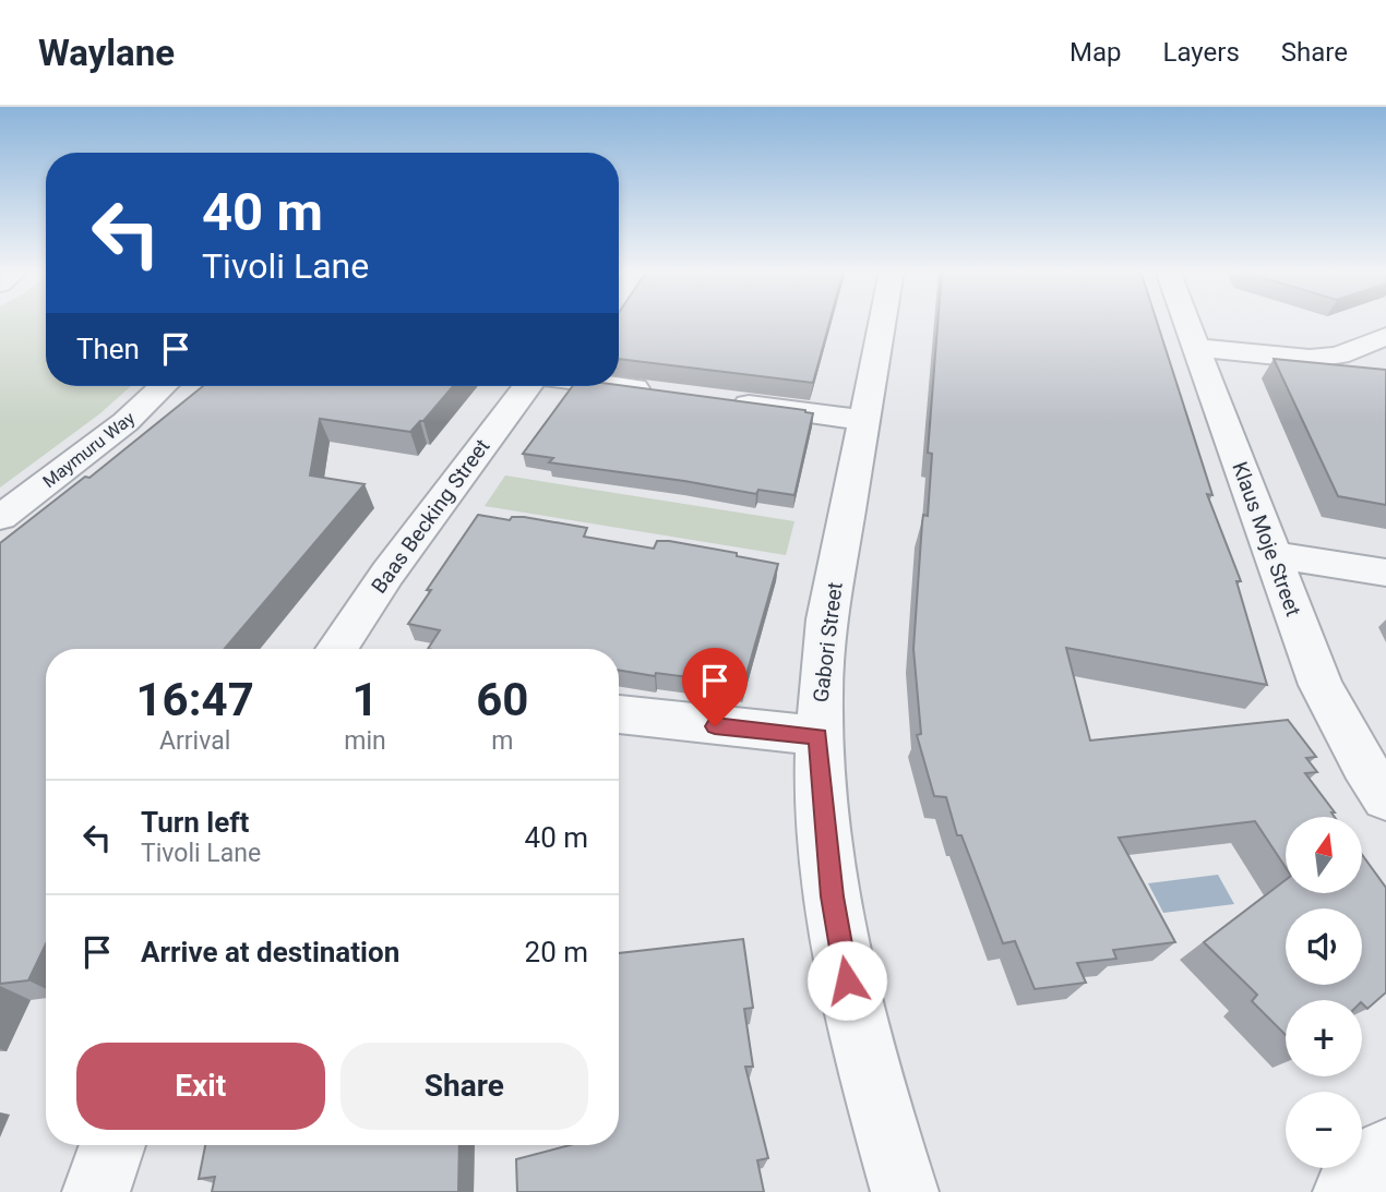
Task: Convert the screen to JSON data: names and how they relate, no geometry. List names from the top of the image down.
{
  "streets": {
    "street": [
      "Maymuru Way",
      "Baas Becking Street",
      "Klaus Moje Street",
      "Gabori Street"
    ]
  },
  "north": "top",
  "page": {
    "header": "Waylane",
    "nav": ["Map", "Layers", "Share"],
    "turn": ["40 m", "Tivoli Lane"],
    "then": "Then",
    "eta": [
      "16:47",
      "Arrival",
      "1",
      "min",
      "60",
      "m"
    ],
    "list": [
      {
        "name": "Turn left",
        "note": "Tivoli Lane",
        "value": "40 m"
      },
      {
        "name": "Arrive at destination",
        "value": "20 m"
      }
    ],
    "map_buttons": ["+", "−"],
    "buttons": ["Exit", "Share"]
  }
}
